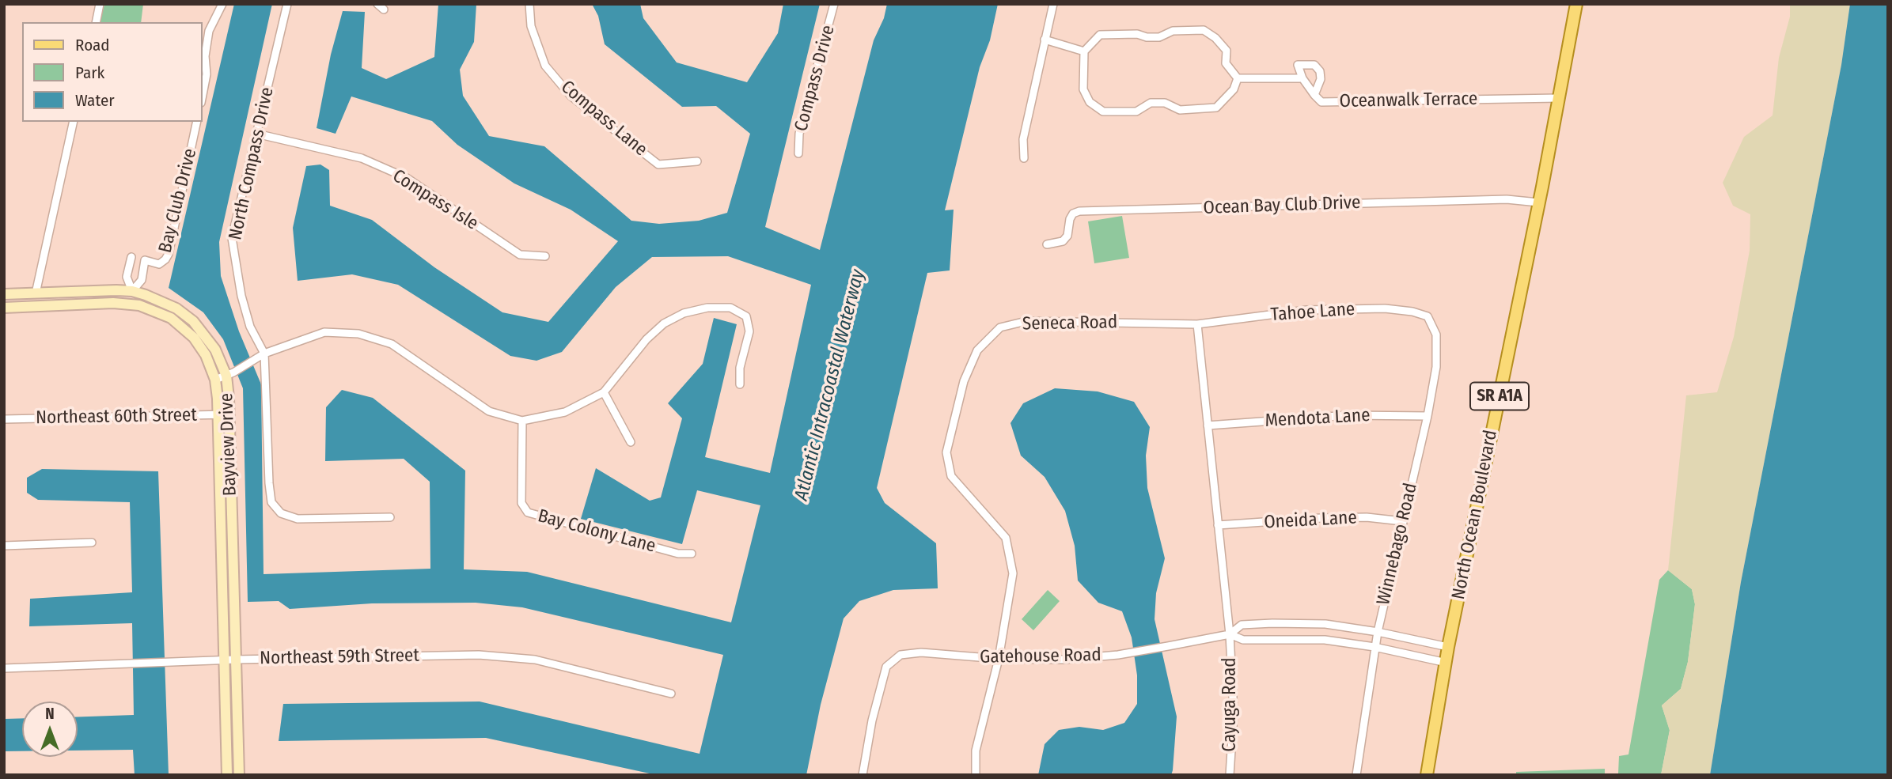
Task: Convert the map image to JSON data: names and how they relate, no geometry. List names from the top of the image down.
{
  "streets": {
    "main road": ["SR A1A", "North Ocean Boulevard"],
    "street": [
      "Compass Drive",
      "Oceanwalk Terrace",
      "Compass Lane",
      "North Compass Drive",
      "Compass Isle",
      "Bay Club Drive",
      "Ocean Bay Club Drive",
      "Tahoe Lane",
      "Seneca Road",
      "Northeast 60th Street",
      "Mendota Lane",
      "Bayview Drive",
      "Oneida Lane",
      "Bay Colony Lane",
      "Winnebago Road",
      "Gatehouse Road",
      "Northeast 59th Street",
      "Cayuga Road"
    ]
  },
  "crossings": [
    ["Oceanwalk Terrace", "SR A1A"],
    ["Oceanwalk Terrace", "North Ocean Boulevard"],
    ["North Compass Drive", "Compass Isle"],
    ["Bay Club Drive", "Bayview Drive"],
    ["Ocean Bay Club Drive", "North Ocean Boulevard"],
    ["Tahoe Lane", "Seneca Road"],
    ["Tahoe Lane", "Winnebago Road"],
    ["Seneca Road", "Gatehouse Road"],
    ["SR A1A", "North Ocean Boulevard"],
    ["SR A1A", "Gatehouse Road"],
    ["Northeast 60th Street", "Bayview Drive"],
    ["Mendota Lane", "Winnebago Road"],
    ["Bayview Drive", "Northeast 59th Street"],
    ["North Ocean Boulevard", "Gatehouse Road"],
    ["Oneida Lane", "Winnebago Road"],
    ["Winnebago Road", "Gatehouse Road"],
    ["Gatehouse Road", "Cayuga Road"]
  ],
  "water": ["Atlantic Intracoastal Waterway"],
  "legend": ["Road", "Park", "Water"],
  "north": "top"
}
